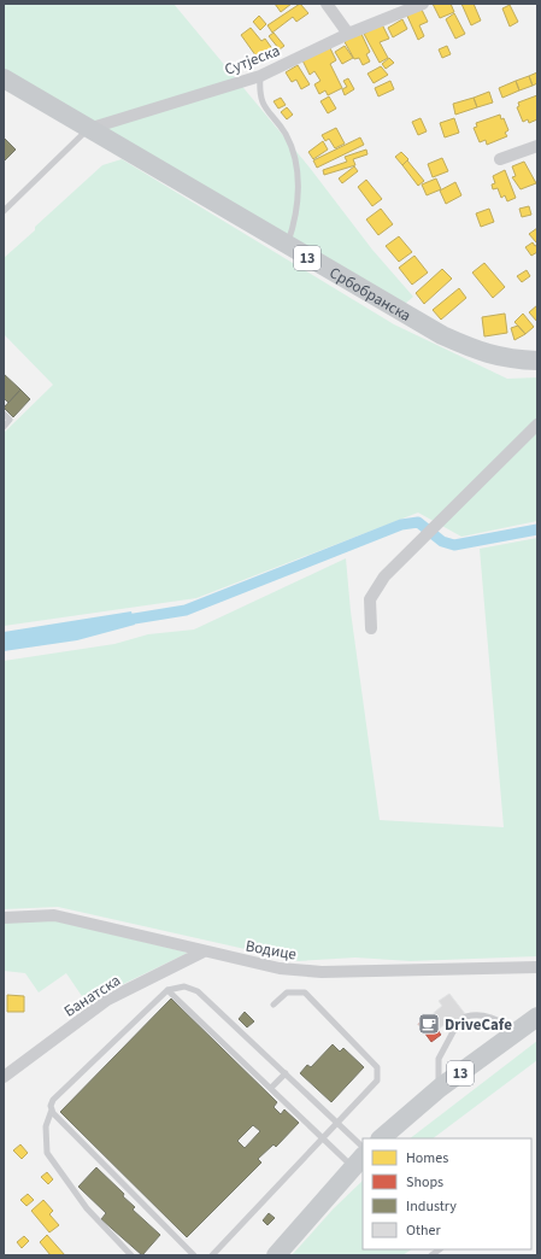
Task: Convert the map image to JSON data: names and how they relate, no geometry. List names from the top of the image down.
{
  "streets": {
    "main road": ["13", "Србобранска"],
    "street": ["Сутјеска", "Водице", "Банатска"]
  },
  "crossings": [
    ["Сутјеска", "13"],
    ["Сутјеска", "Србобранска"],
    ["13", "Србобранска"],
    ["Водице", "Банатска"]
  ],
  "places": {
    "cafe": ["DriveCafe"]
  },
  "legend": [
    "Homes",
    "Shops",
    "Industry",
    "Other"
  ]
}
